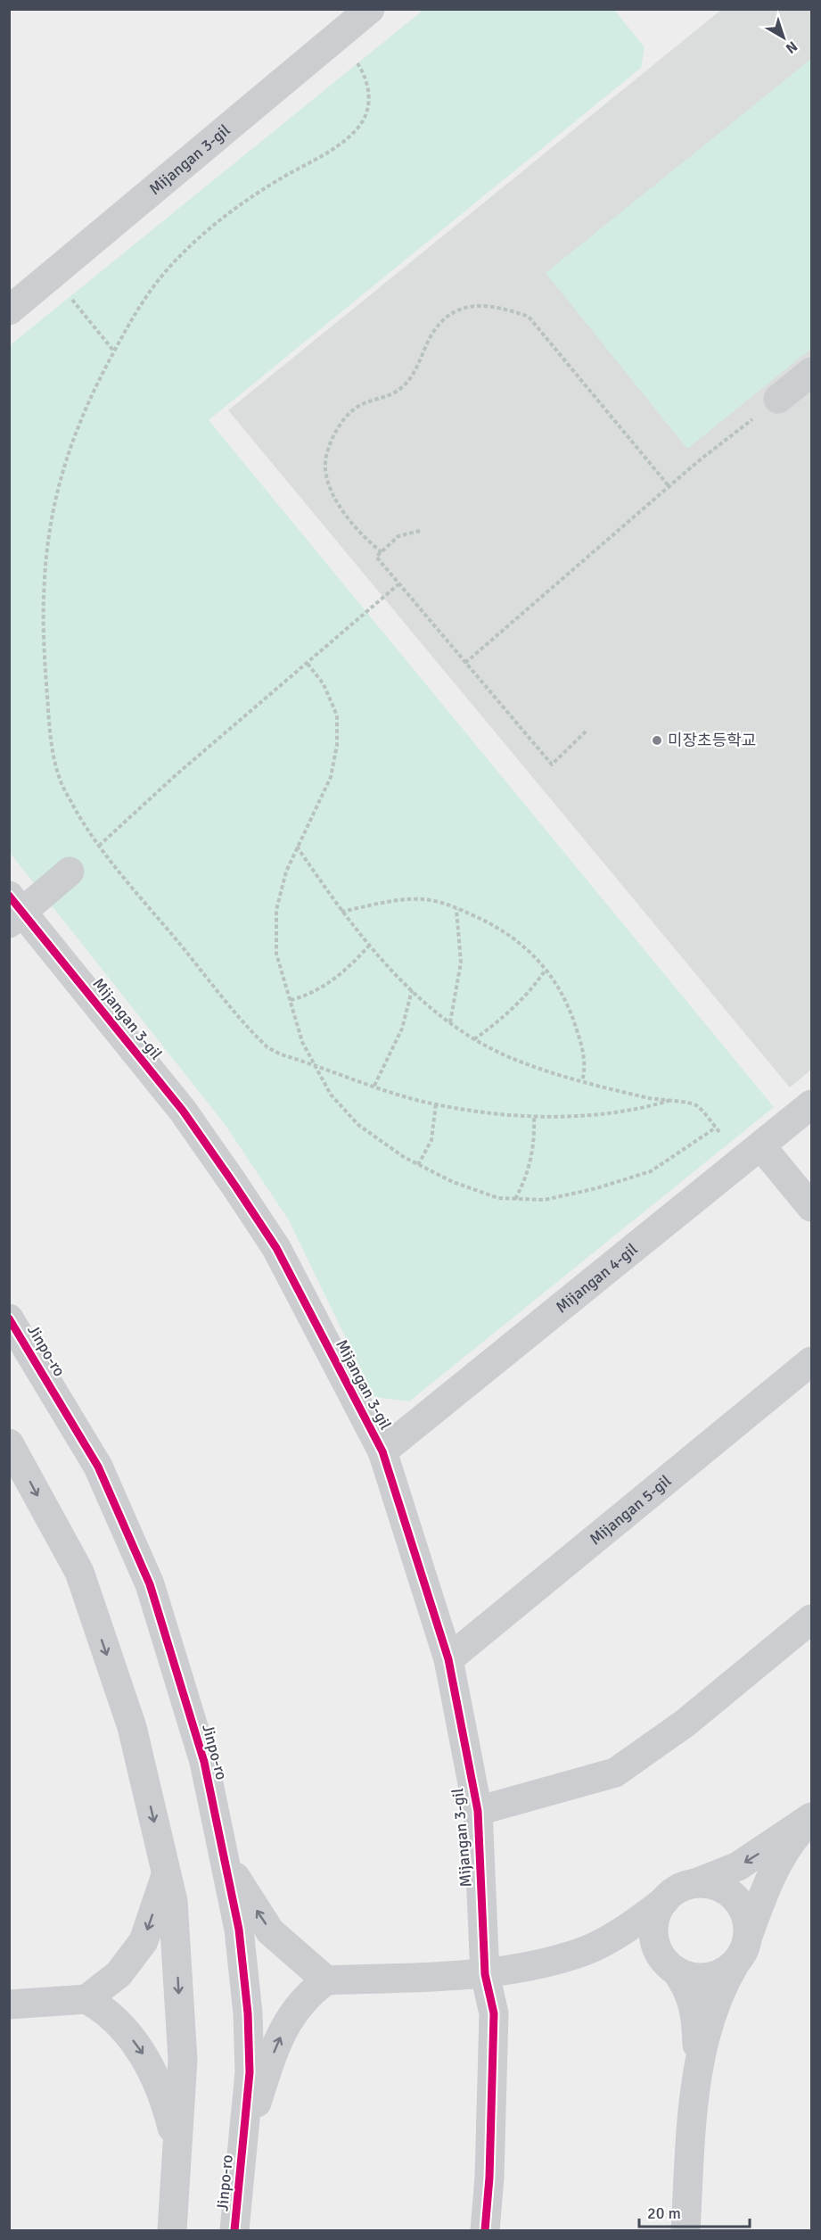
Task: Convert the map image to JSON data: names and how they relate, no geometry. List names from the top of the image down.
{
  "streets": {
    "street": [
      "Mijangan 3-gil",
      "Mijangan 4-gil",
      "Jinpo-ro",
      "Mijangan 5-gil"
    ]
  },
  "crossings": [
    ["Mijangan 3-gil", "Mijangan 4-gil"],
    ["Mijangan 3-gil", "Mijangan 5-gil"]
  ],
  "places": ["미장초등학교"],
  "scale_bar": "20 m",
  "north": "bottom right"
}
